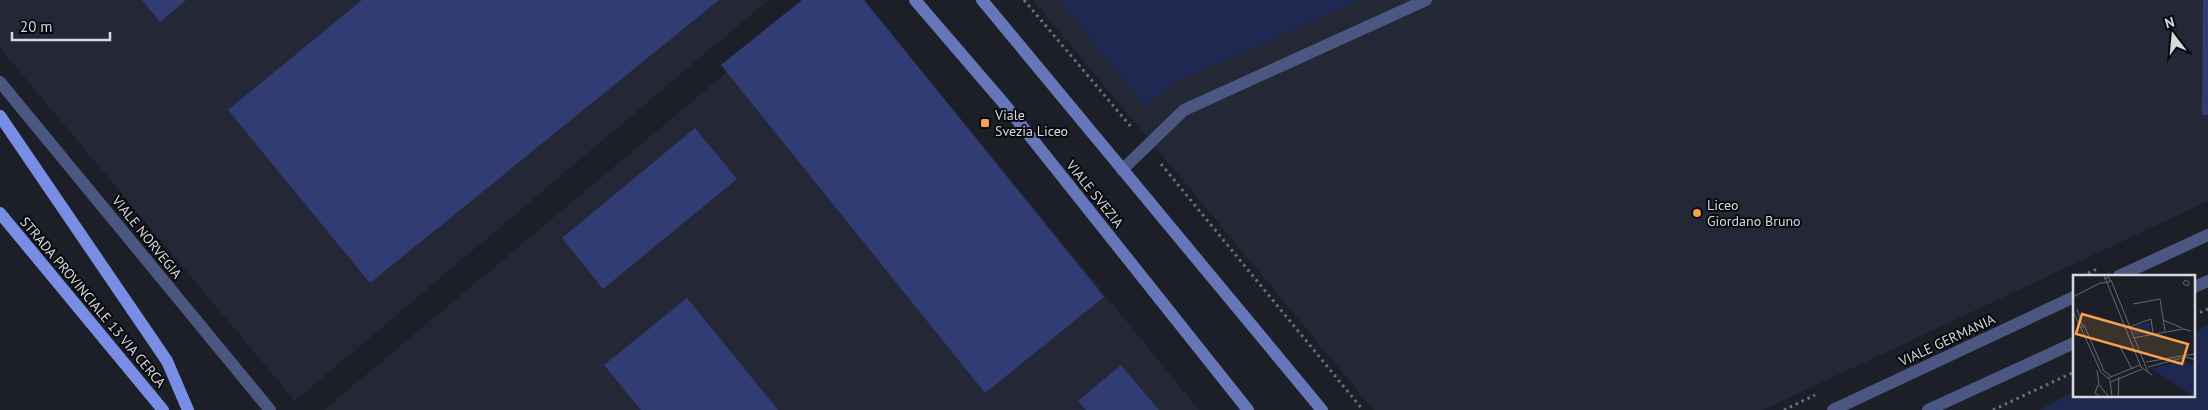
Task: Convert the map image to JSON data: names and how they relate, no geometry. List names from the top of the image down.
{
  "streets": {
    "main road": ["STRADA PROVINCIALE 13 VIA CERCA"],
    "street": ["VIALE SVEZIA", "VIALE NORVEGIA", "VIALE GERMANIA"]
  },
  "places": {
    "transit": ["Viale Svezia Liceo"],
    "other": ["Liceo Giordano Bruno"]
  },
  "scale_bar": "20 m",
  "north": "top"
}
